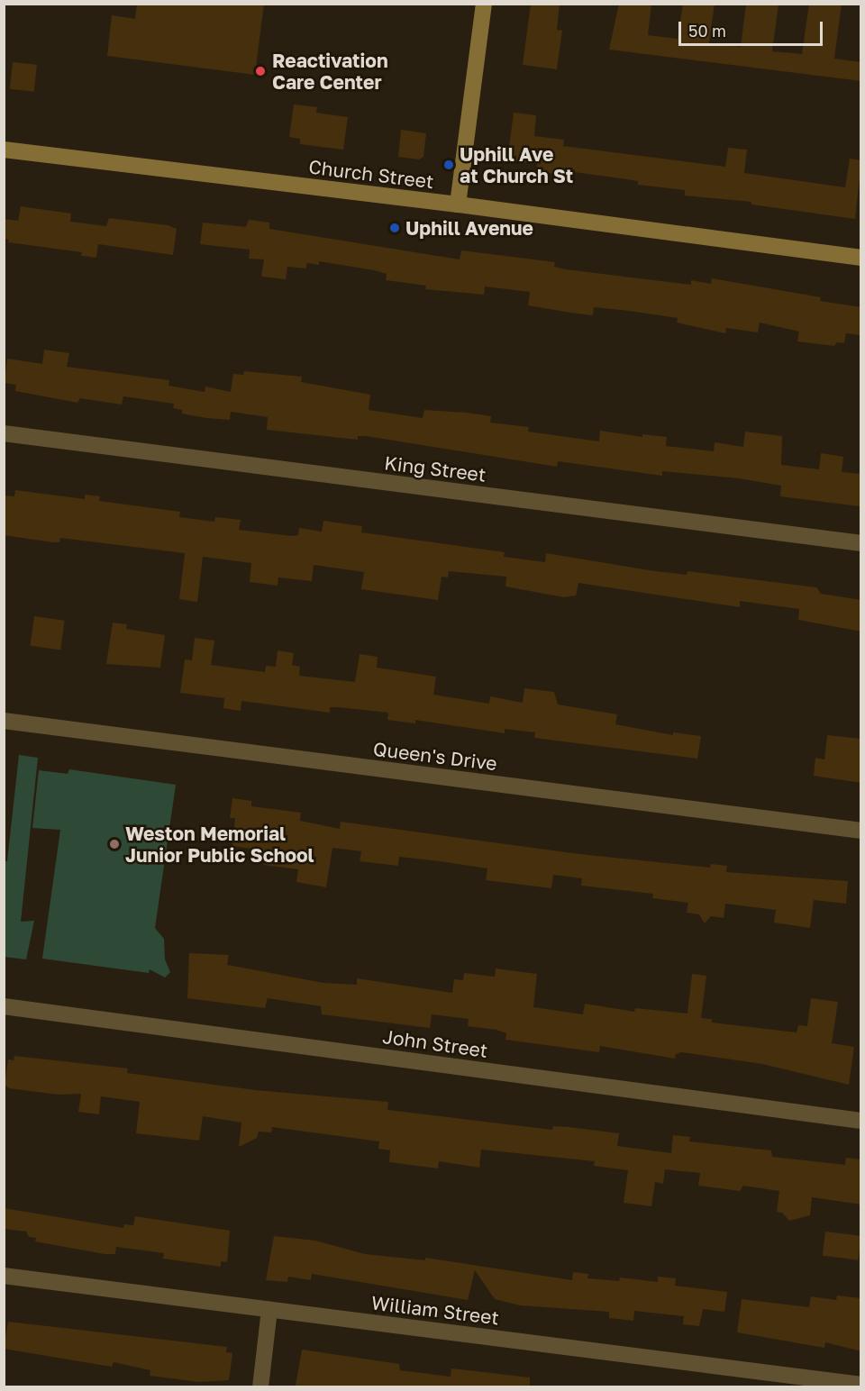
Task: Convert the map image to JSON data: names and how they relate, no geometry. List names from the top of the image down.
{
  "streets": {
    "street": [
      "Church Street",
      "King Street",
      "Queen's Drive",
      "John Street",
      "William Street"
    ]
  },
  "places": [
    "Reactivation Care Center",
    "Uphill Ave at Church St",
    "Uphill Avenue",
    "Weston Memorial Junior Public School"
  ],
  "scale_bar": "50 m"
}
